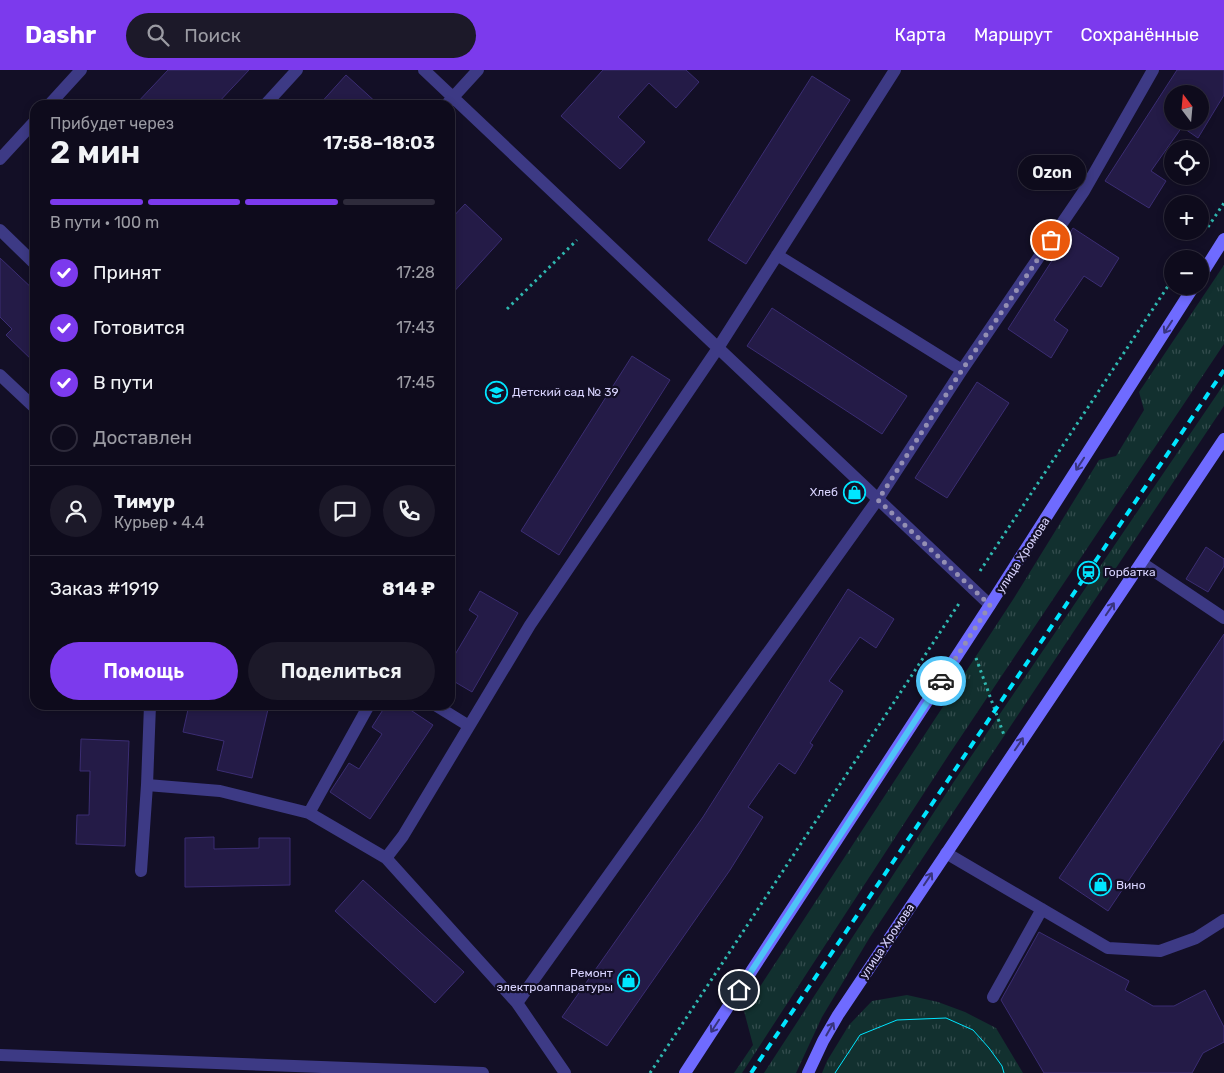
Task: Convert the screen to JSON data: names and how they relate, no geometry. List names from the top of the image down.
{
  "streets": {
    "street": ["улица Хромова"]
  },
  "places": {
    "other": ["Ozon"],
    "school or university": ["Детский сад № 39"],
    "shop": ["Хлеб", "Вино", "Ремонт электроаппаратуры"],
    "station": ["Горбатка"]
  },
  "north": "top",
  "page": {
    "header": "Dashr",
    "search": "Поиск",
    "nav": ["Карта", "Маршрут", "Сохранённые"],
    "map_buttons": ["+", "−"],
    "heading": ["2 мин", "Прибудет через", "17:58–18:03"],
    "panel": [
      "Тимур",
      "Курьер · 4.4",
      "Заказ #1919",
      "814 ₽"
    ],
    "bubble": "Ozon",
    "bar": "В пути · 100 m",
    "list": [
      ["Принят", "17:28"],
      ["Готовится", "17:43"],
      ["В пути", "17:45"],
      "Доставлен"
    ],
    "buttons": ["Помощь", "Поделиться"]
  }
}
